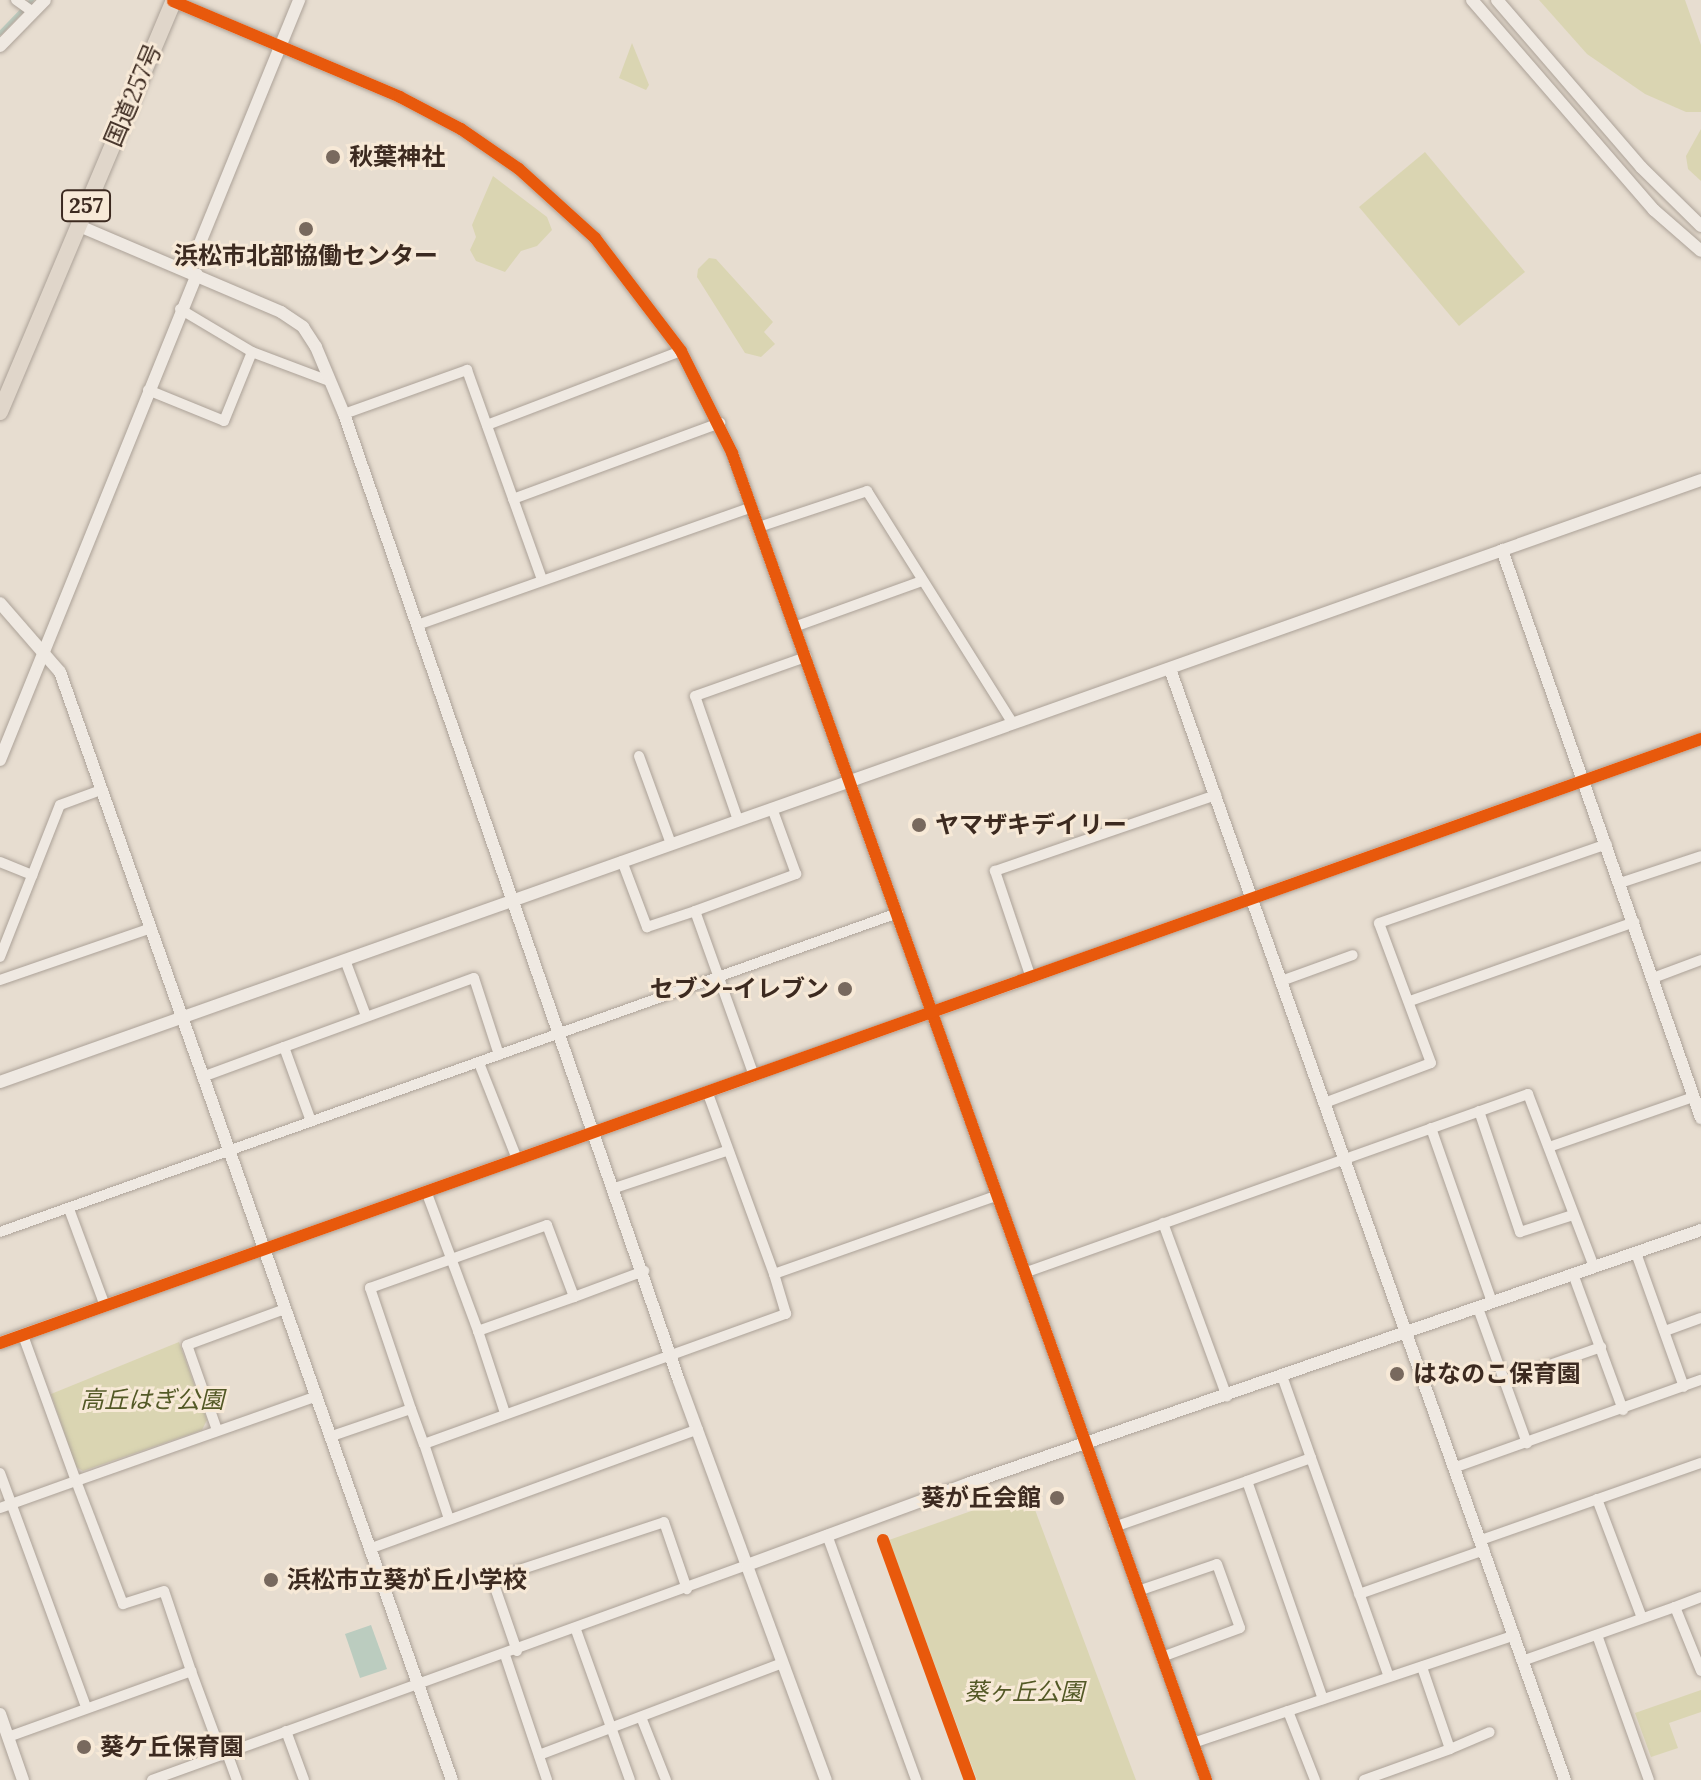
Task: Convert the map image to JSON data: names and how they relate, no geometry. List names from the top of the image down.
{
  "streets": {
    "highway": ["国道257号", "257"]
  },
  "parks": ["高丘はぎ公園", "葵ヶ丘公園"],
  "places": [
    "秋葉神社",
    "浜松市北部協働センター",
    "ヤマザキデイリー",
    "セブン-イレブン",
    "はなのこ保育園",
    "葵が丘会館",
    "浜松市立葵が丘小学校",
    "葵ケ丘保育園"
  ]
}
